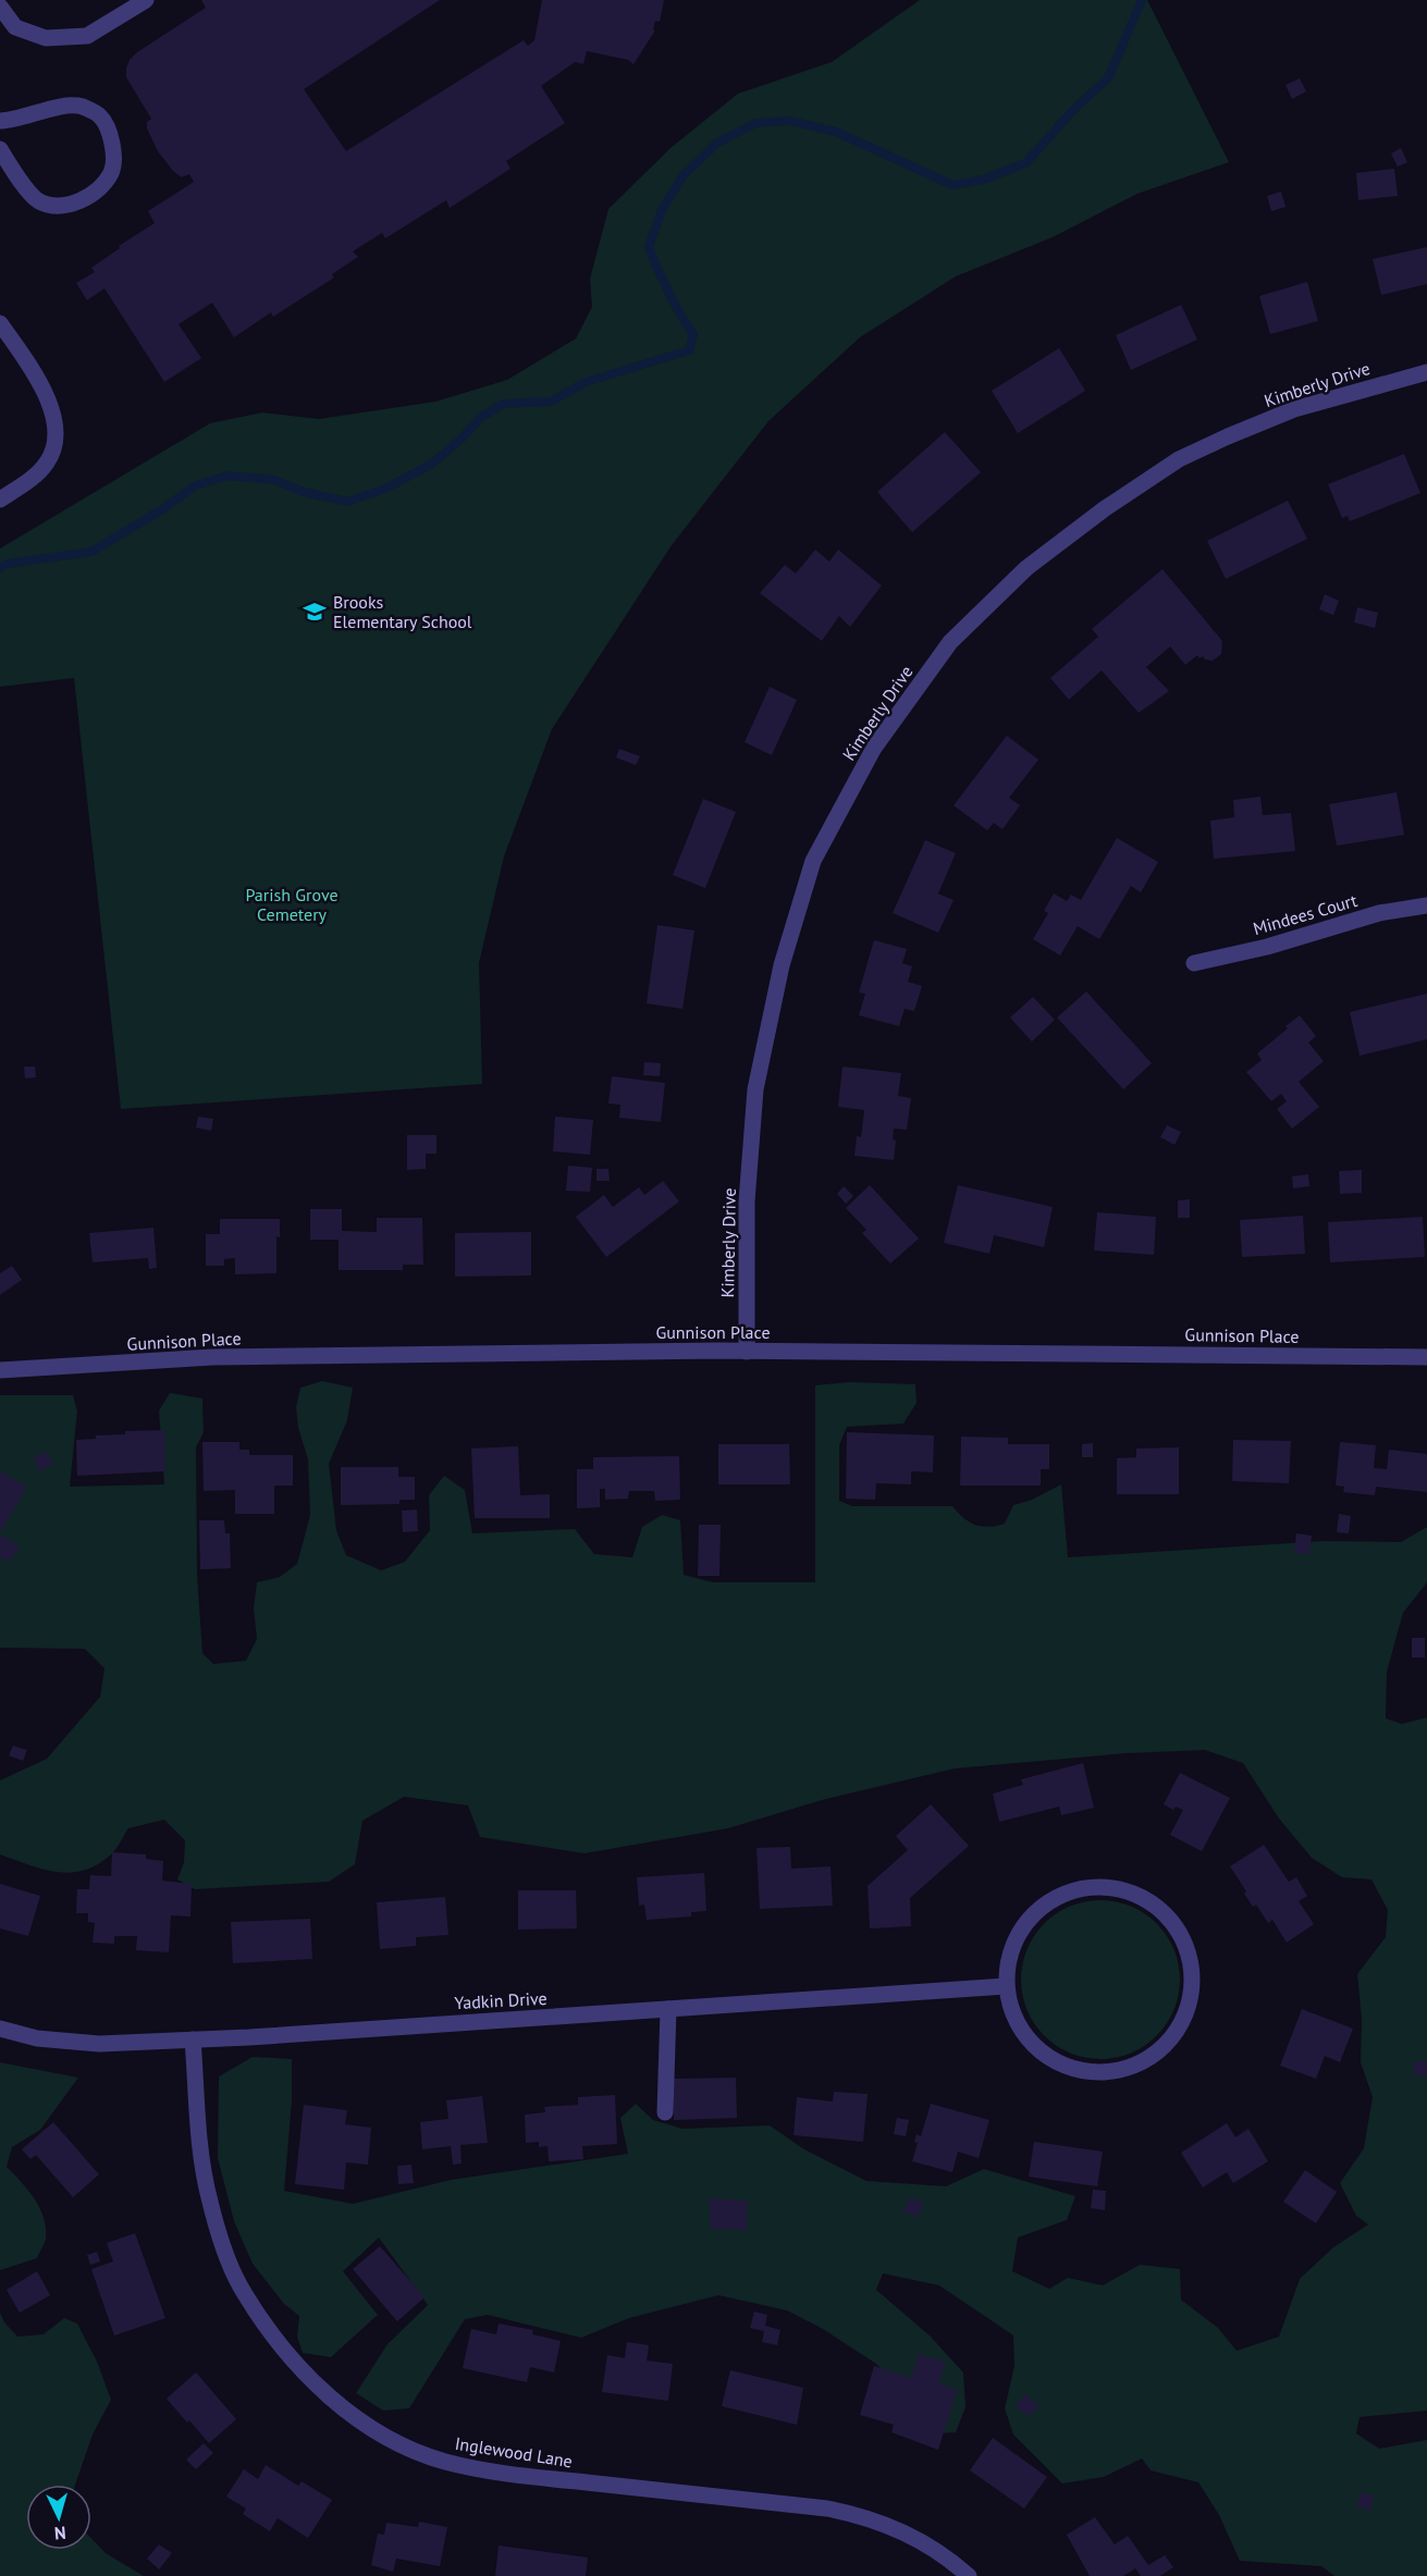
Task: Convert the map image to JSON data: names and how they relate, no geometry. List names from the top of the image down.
{
  "streets": {
    "street": [
      "Kimberly Drive",
      "Mindees Court",
      "Gunnison Place",
      "Yadkin Drive",
      "Inglewood Lane"
    ]
  },
  "crossings": [
    ["Kimberly Drive", "Gunnison Place"],
    ["Yadkin Drive", "Inglewood Lane"]
  ],
  "parks": ["Parish Grove Cemetery"],
  "places": {
    "school or university": ["Brooks Elementary School"]
  },
  "north": "bottom"
}
